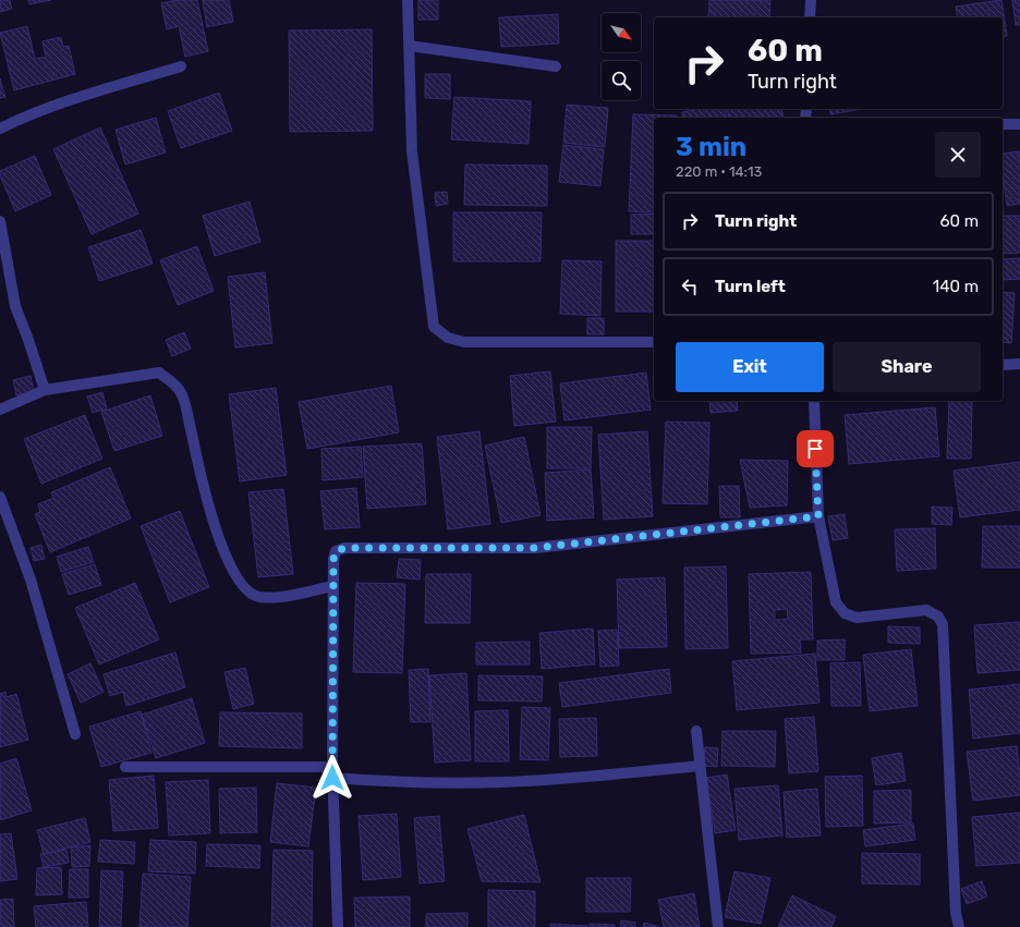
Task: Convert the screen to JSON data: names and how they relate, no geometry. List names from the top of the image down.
{
  "north": "bottom right",
  "page": {
    "turn": ["60 m", "Turn right"],
    "heading": ["3 min", "220 m · 14:13"],
    "list": [
      {
        "name": "Turn right",
        "value": "60 m"
      },
      {
        "name": "Turn left",
        "value": "140 m"
      }
    ],
    "buttons": ["Exit", "Share"]
  }
}
